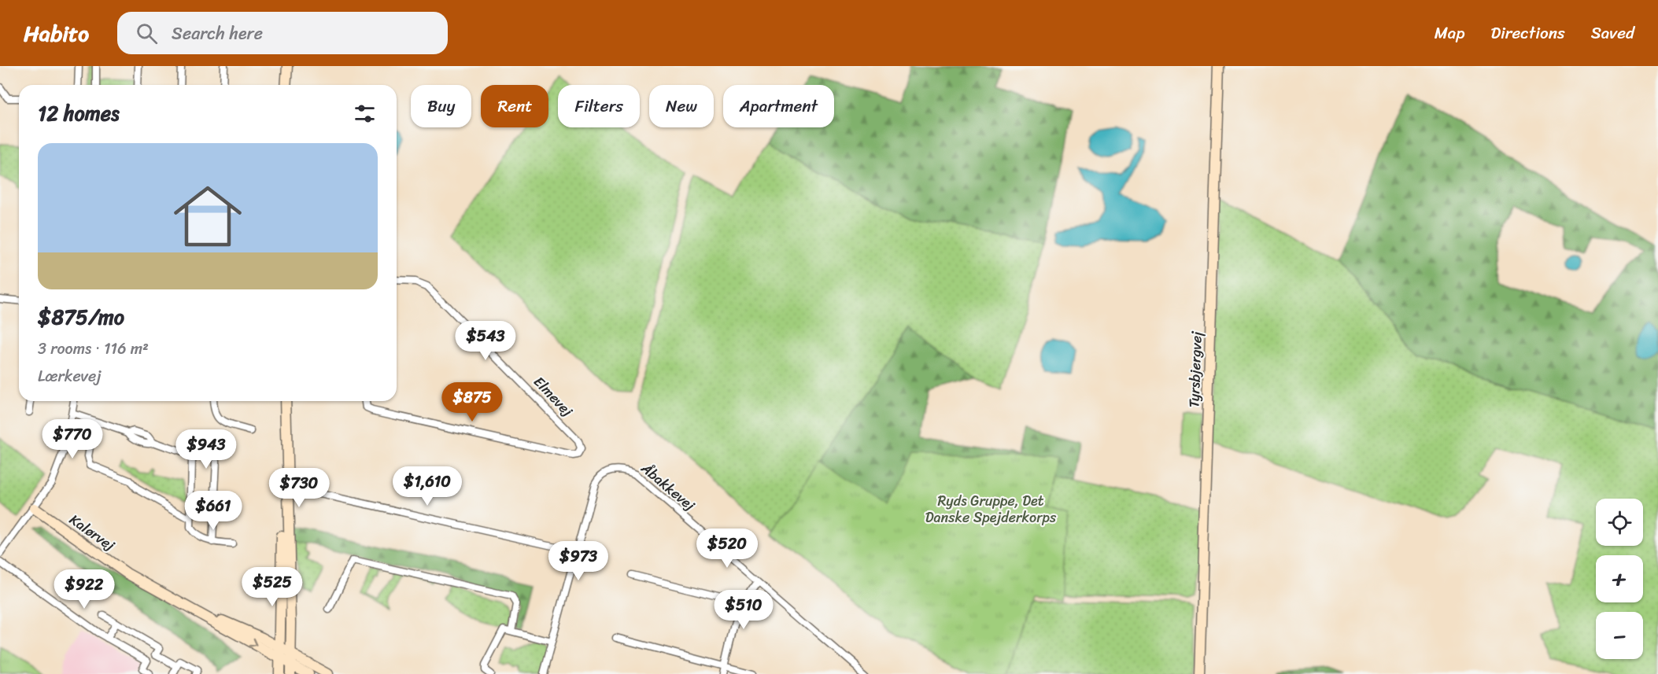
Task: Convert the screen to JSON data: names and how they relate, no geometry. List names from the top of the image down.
{
  "streets": {
    "street": [
      "Tyrsbjergvej",
      "Elmevej",
      "Åbakkevej",
      "Kalørvej"
    ]
  },
  "parks": ["Ryds Gruppe, Det Danske Spejderkorps"],
  "page": {
    "header": "Habito",
    "search": "Search here",
    "nav": ["Map", "Directions", "Saved"],
    "chip": [
      "Buy",
      "Rent",
      "Filters",
      "New",
      "Apartment"
    ],
    "heading": "12 homes",
    "list": [
      {
        "name": "$875/mo",
        "note": "3 rooms · 116 m² · Lærkevej"
      }
    ],
    "price": [
      "$543",
      "$875",
      "$770",
      "$943",
      "$1,610",
      "$730",
      "$661",
      "$520",
      "$973",
      "$525",
      "$922",
      "$510"
    ],
    "map_buttons": ["+", "−"]
  }
}
